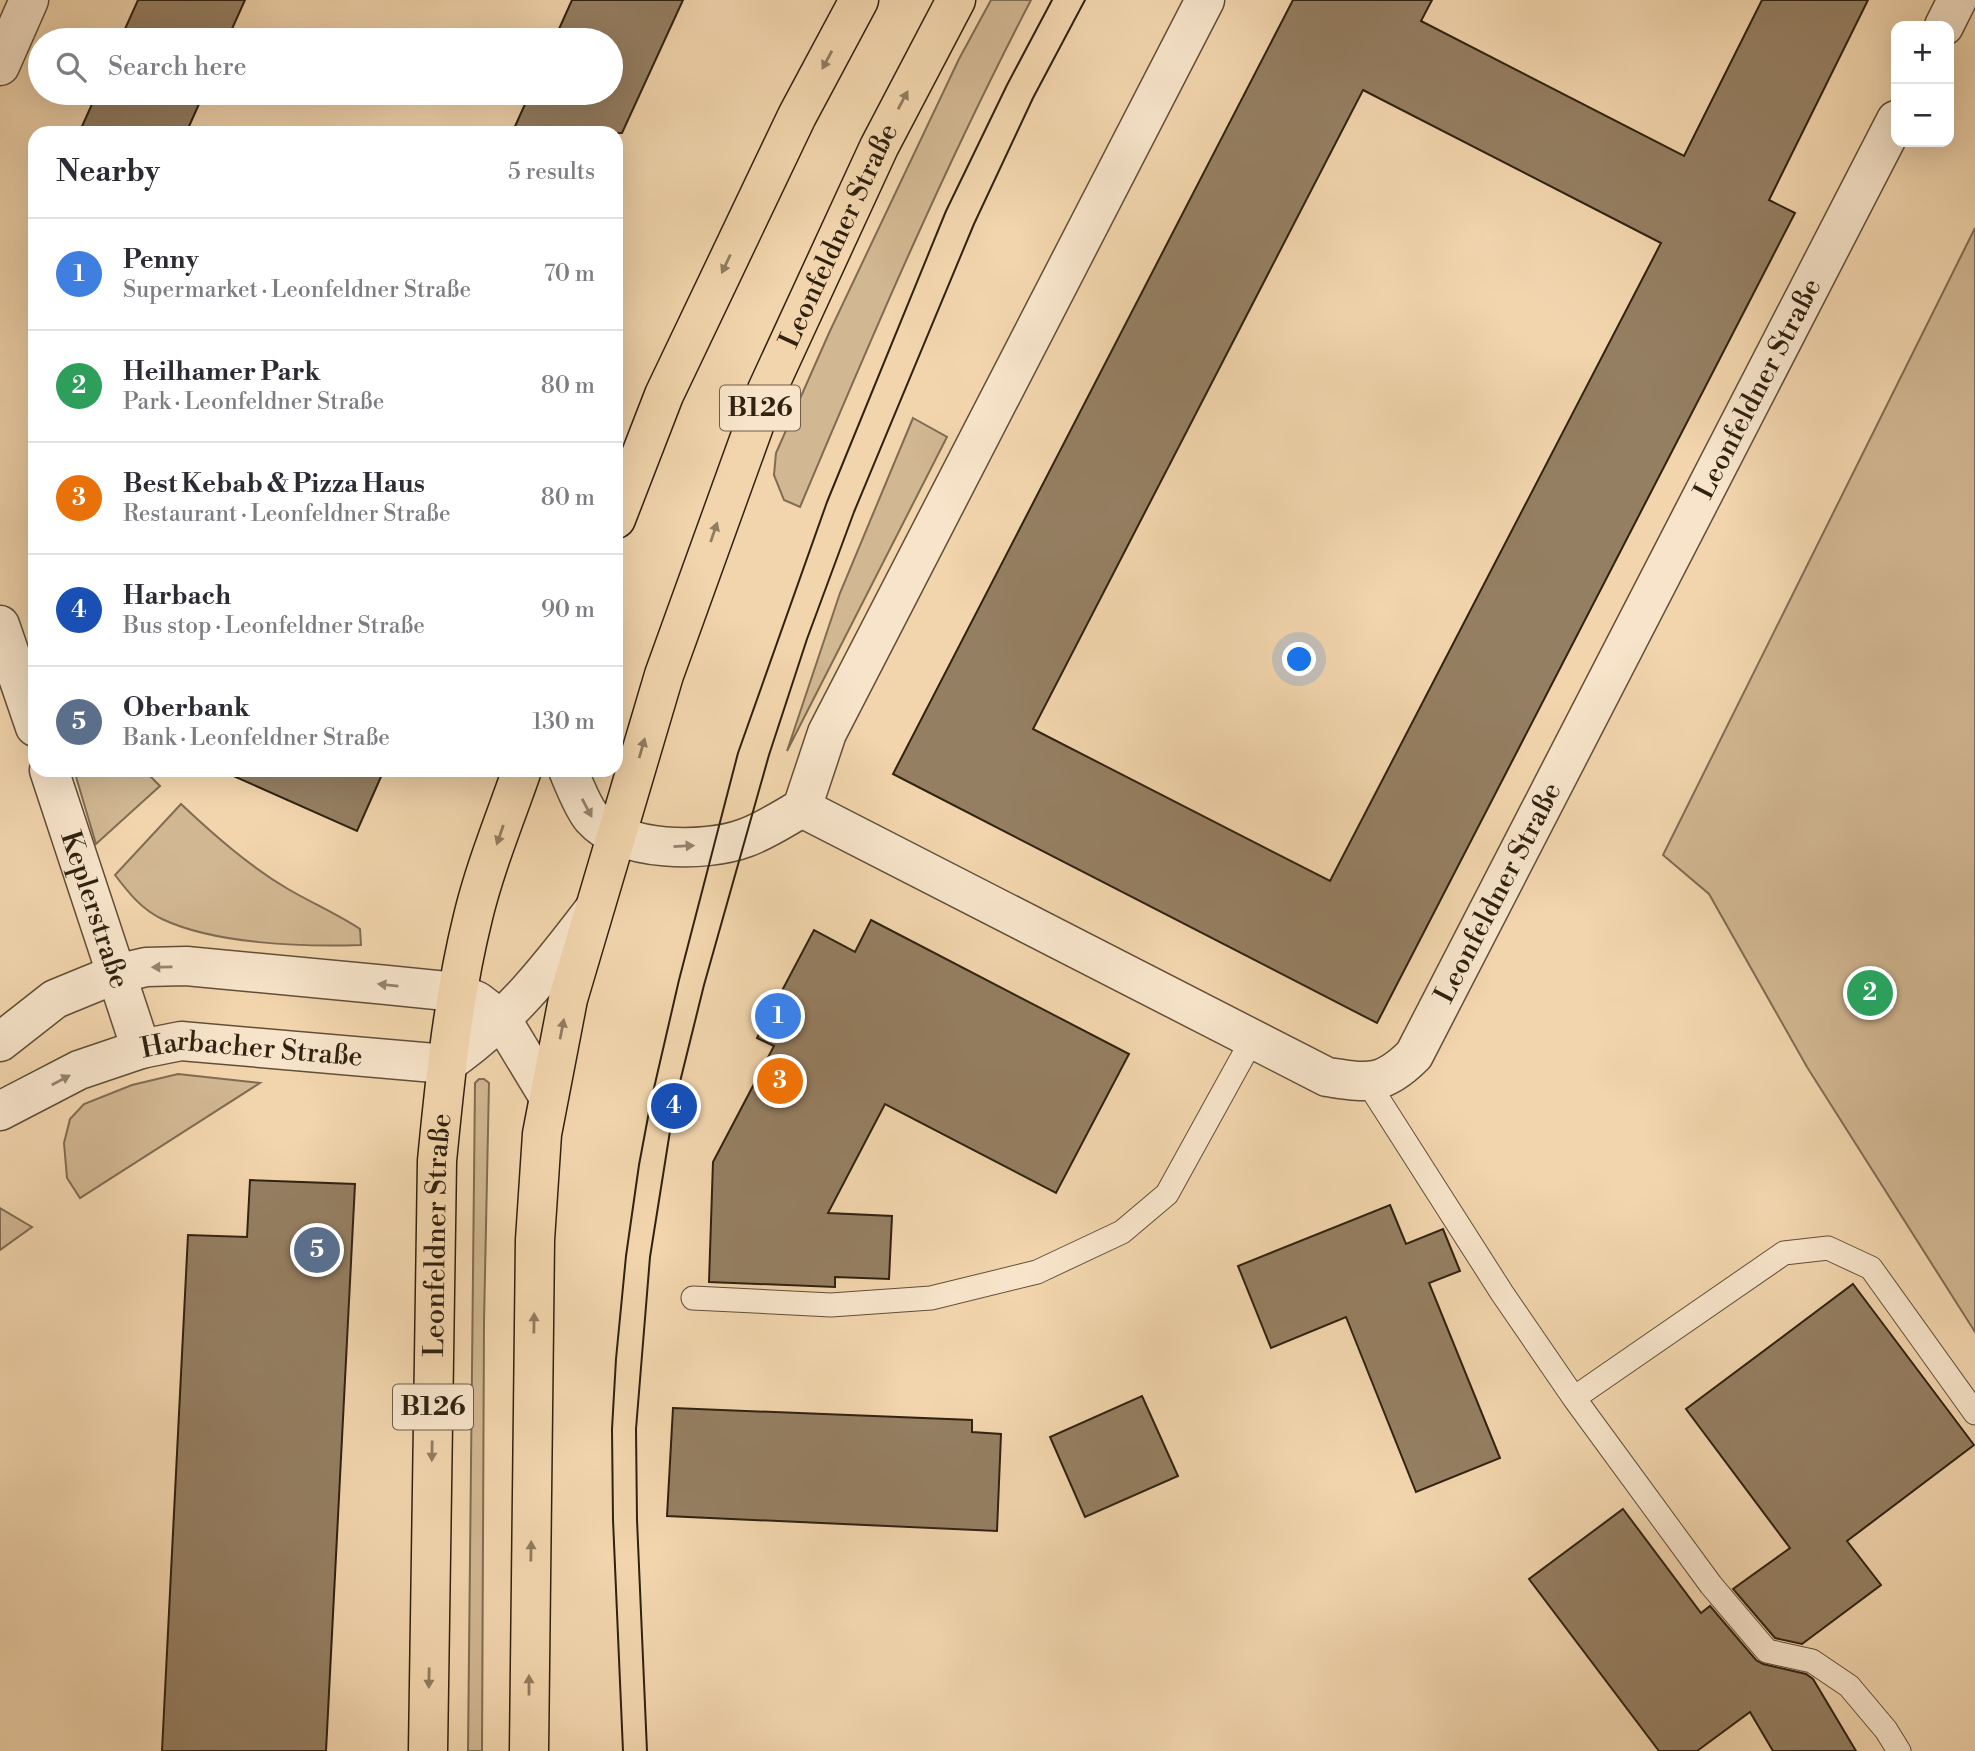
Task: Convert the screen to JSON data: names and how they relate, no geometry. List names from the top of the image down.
{
  "streets": {
    "main road": ["Leonfeldner Straße", "B126"],
    "street": ["Keplerstraße", "Harbacher Straße"]
  },
  "crossings": [
    ["Leonfeldner Straße", "Harbacher Straße"],
    ["Keplerstraße", "Harbacher Straße"]
  ],
  "page": {
    "map_buttons": ["+", "−"],
    "search": "Search here",
    "heading": ["Nearby", "5 results"],
    "list": [
      {
        "mark": "1",
        "name": "Penny",
        "note": "Supermarket · Leonfeldner Straße",
        "value": "70 m"
      },
      {
        "mark": "2",
        "name": "Heilhamer Park",
        "note": "Park · Leonfeldner Straße",
        "value": "80 m"
      },
      {
        "mark": "3",
        "name": "Best Kebab & Pizza Haus",
        "note": "Restaurant · Leonfeldner Straße",
        "value": "80 m"
      },
      {
        "mark": "4",
        "name": "Harbach",
        "note": "Bus stop · Leonfeldner Straße",
        "value": "90 m"
      },
      {
        "mark": "5",
        "name": "Oberbank",
        "note": "Bank · Leonfeldner Straße",
        "value": "130 m"
      }
    ],
    "pins": [
      "2",
      "1",
      "3",
      "4",
      "5"
    ]
  }
}
